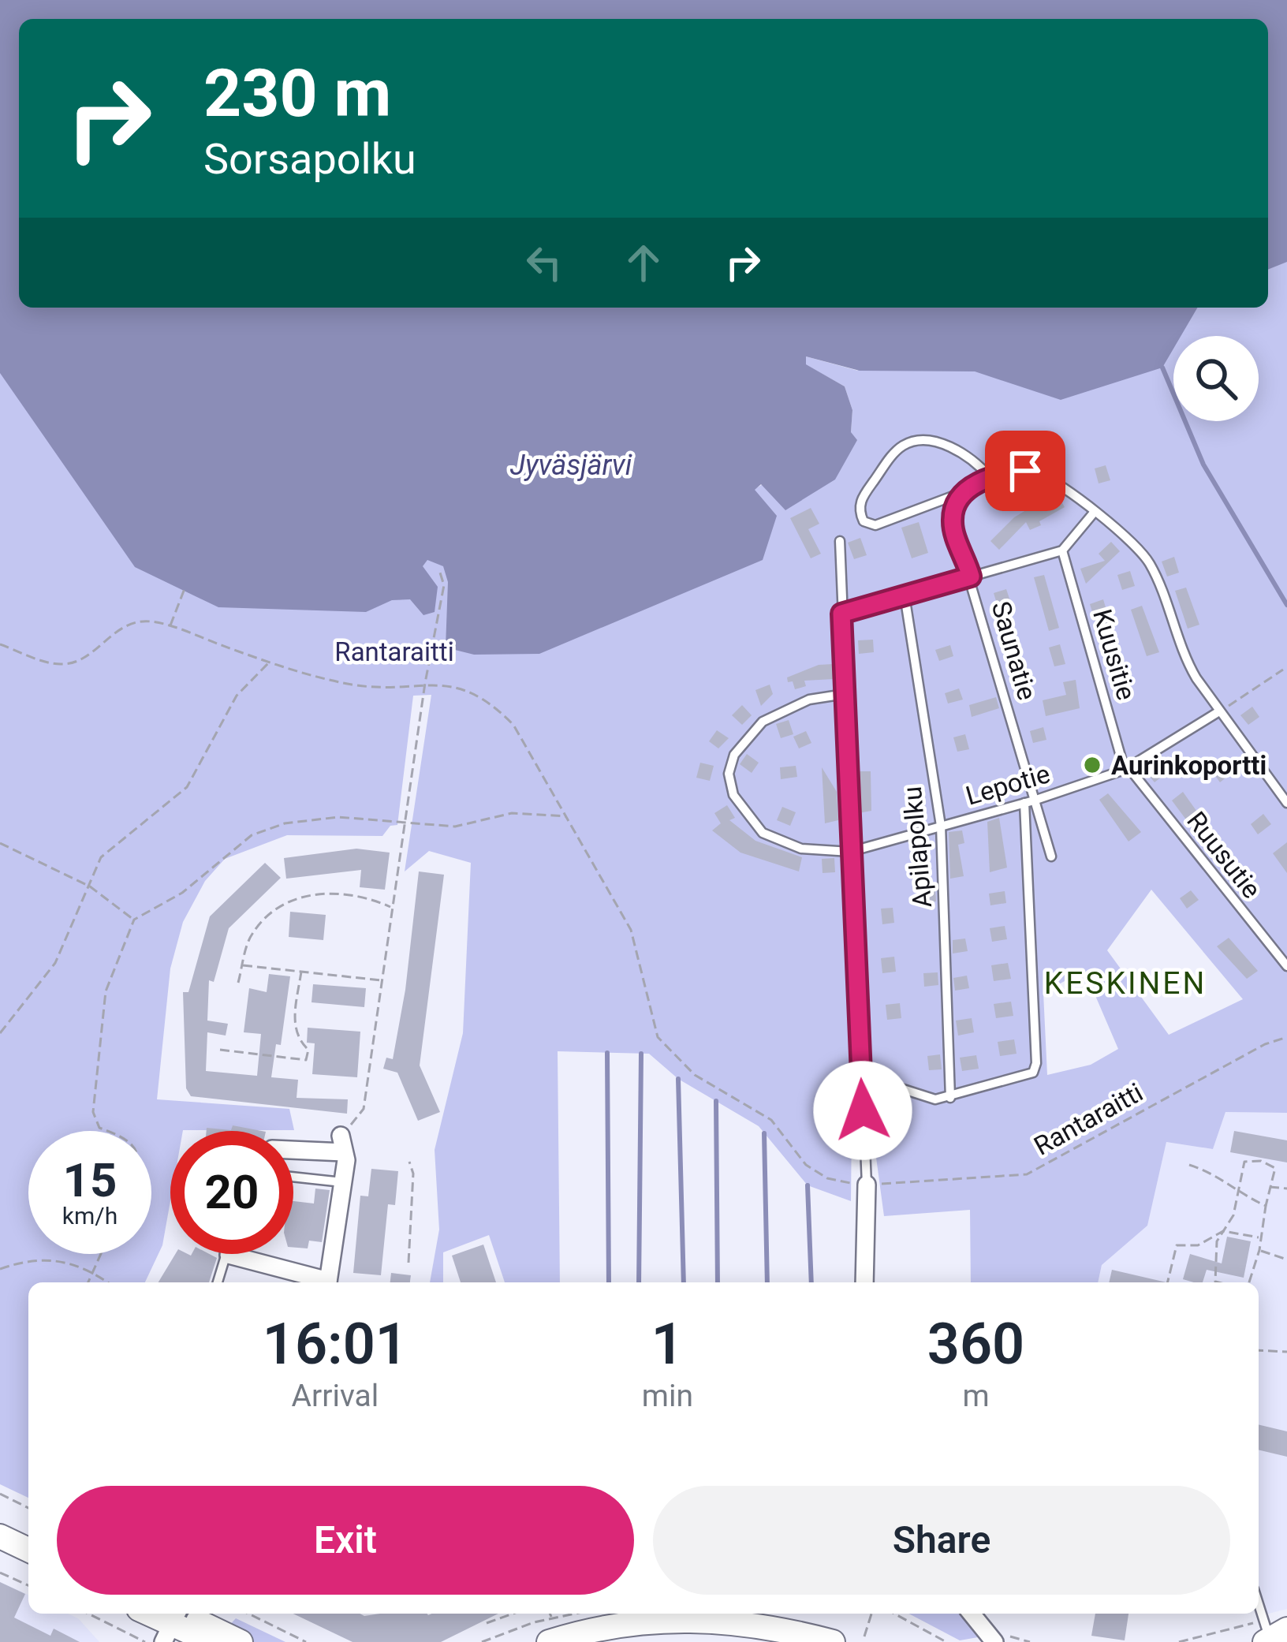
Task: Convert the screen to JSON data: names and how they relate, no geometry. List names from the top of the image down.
{
  "streets": {
    "lane": [
      "Saunatie",
      "Kuusitie",
      "Lepotie",
      "Apilapolku",
      "Ruusutie"
    ],
    "path": ["Rantaraitti"]
  },
  "crossings": [
    ["Saunatie", "Lepotie"],
    ["Saunatie", "Apilapolku"],
    ["Kuusitie", "Lepotie"],
    ["Kuusitie", "Ruusutie"],
    ["Lepotie", "Apilapolku"],
    ["Lepotie", "Ruusutie"]
  ],
  "districts": ["KESKINEN"],
  "water": ["Jyväsjärvi"],
  "parks": ["Rantaraitti"],
  "places": ["Aurinkoportti"],
  "page": {
    "turn": ["230 m", "Sorsapolku"],
    "speed": "15 km/h",
    "limit": "20",
    "eta": [
      "16:01",
      "Arrival",
      "1",
      "min",
      "360",
      "m"
    ],
    "buttons": ["Exit", "Share"]
  }
}
